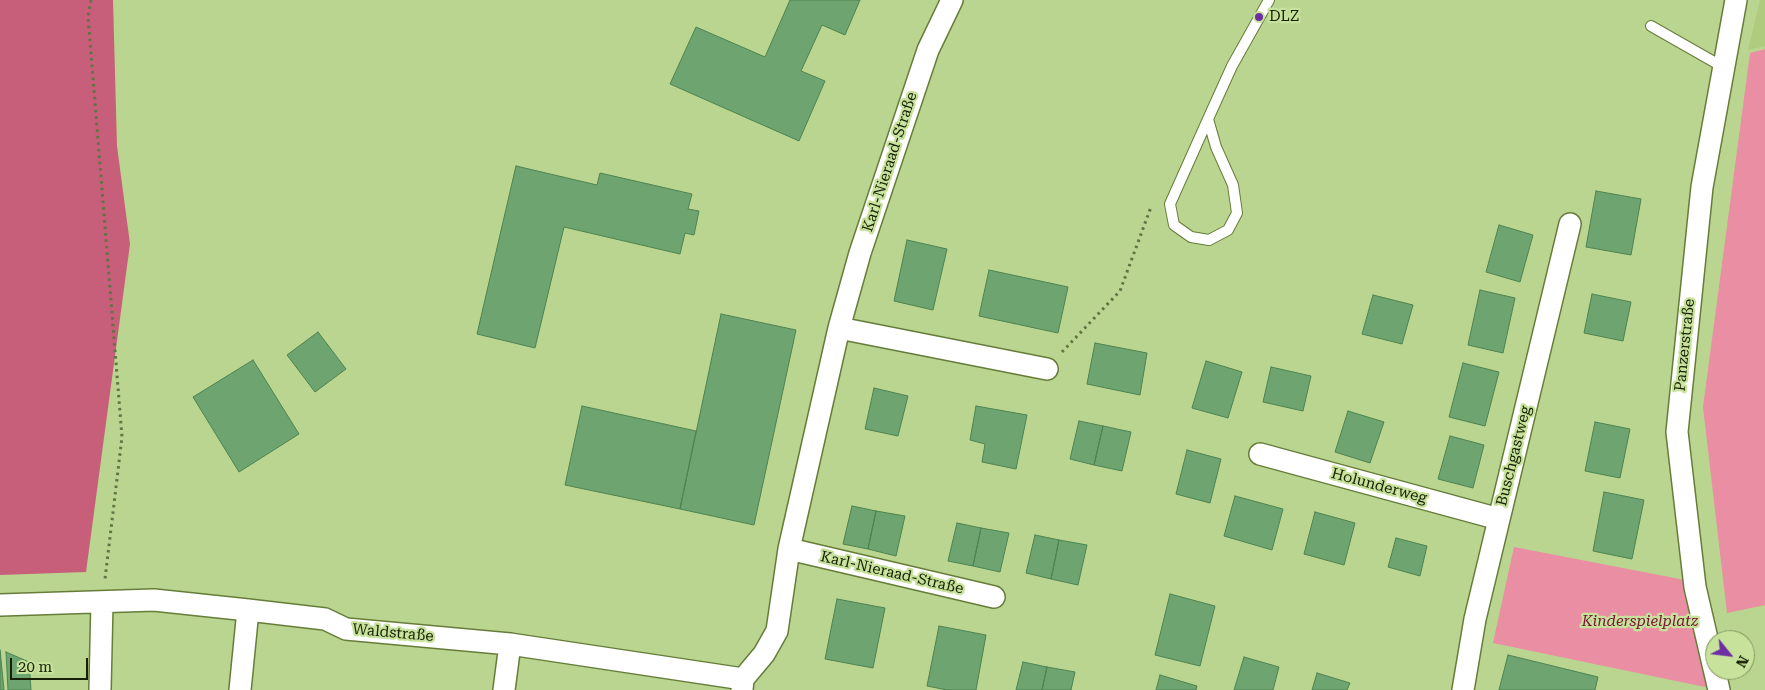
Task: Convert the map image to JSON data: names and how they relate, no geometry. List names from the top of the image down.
{
  "streets": {
    "street": [
      "Karl-Nieraad-Straße",
      "Panzerstraße",
      "Buschgastweg",
      "Holunderweg",
      "Waldstraße"
    ]
  },
  "crossings": [
    ["Karl-Nieraad-Straße", "Waldstraße"],
    ["Buschgastweg", "Holunderweg"]
  ],
  "parks": ["Kinderspielplatz"],
  "places": ["DLZ"],
  "scale_bar": "20 m",
  "north": "bottom right"
}
